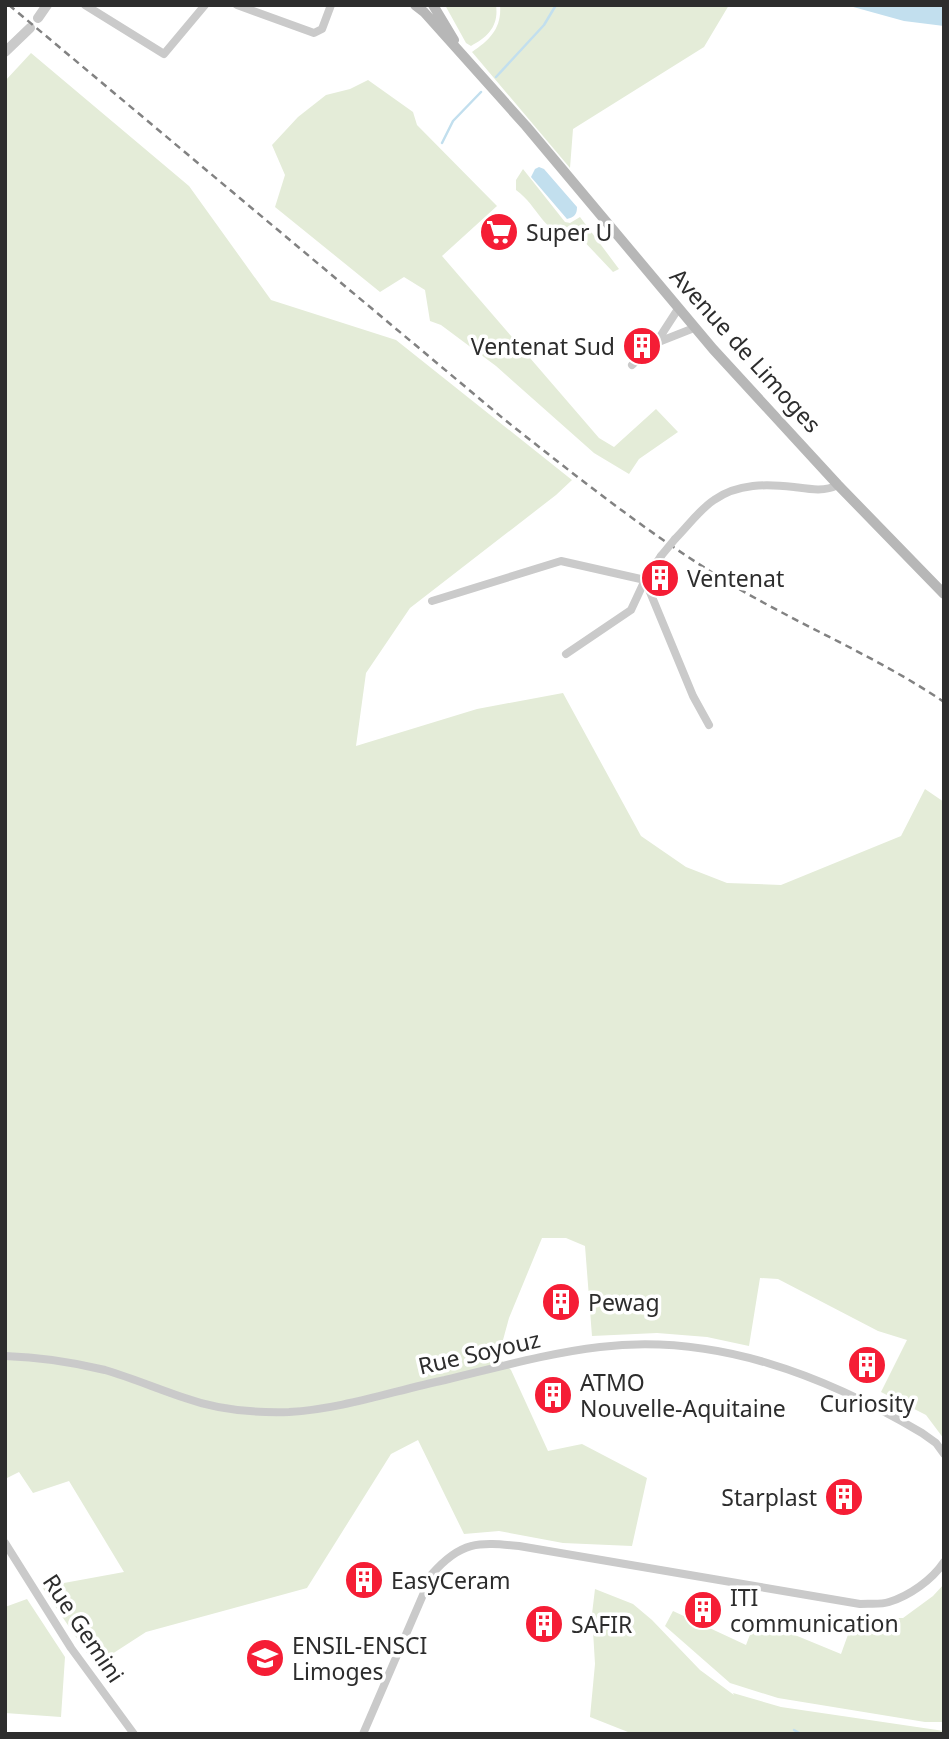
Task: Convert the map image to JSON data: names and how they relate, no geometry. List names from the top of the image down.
{
  "streets": {
    "main road": ["Avenue de Limoges"],
    "street": ["Rue Soyouz", "Rue Gemini"]
  },
  "places": {
    "supermarket": ["Super U"],
    "building": [
      "Ventenat Sud",
      "Ventenat",
      "Pewag",
      "Curiosity",
      "ATMO Nouvelle-Aquitaine",
      "Starplast",
      "EasyCeram",
      "ITI communication",
      "SAFIR"
    ],
    "school or university": ["ENSIL-ENSCI Limoges"]
  }
}
